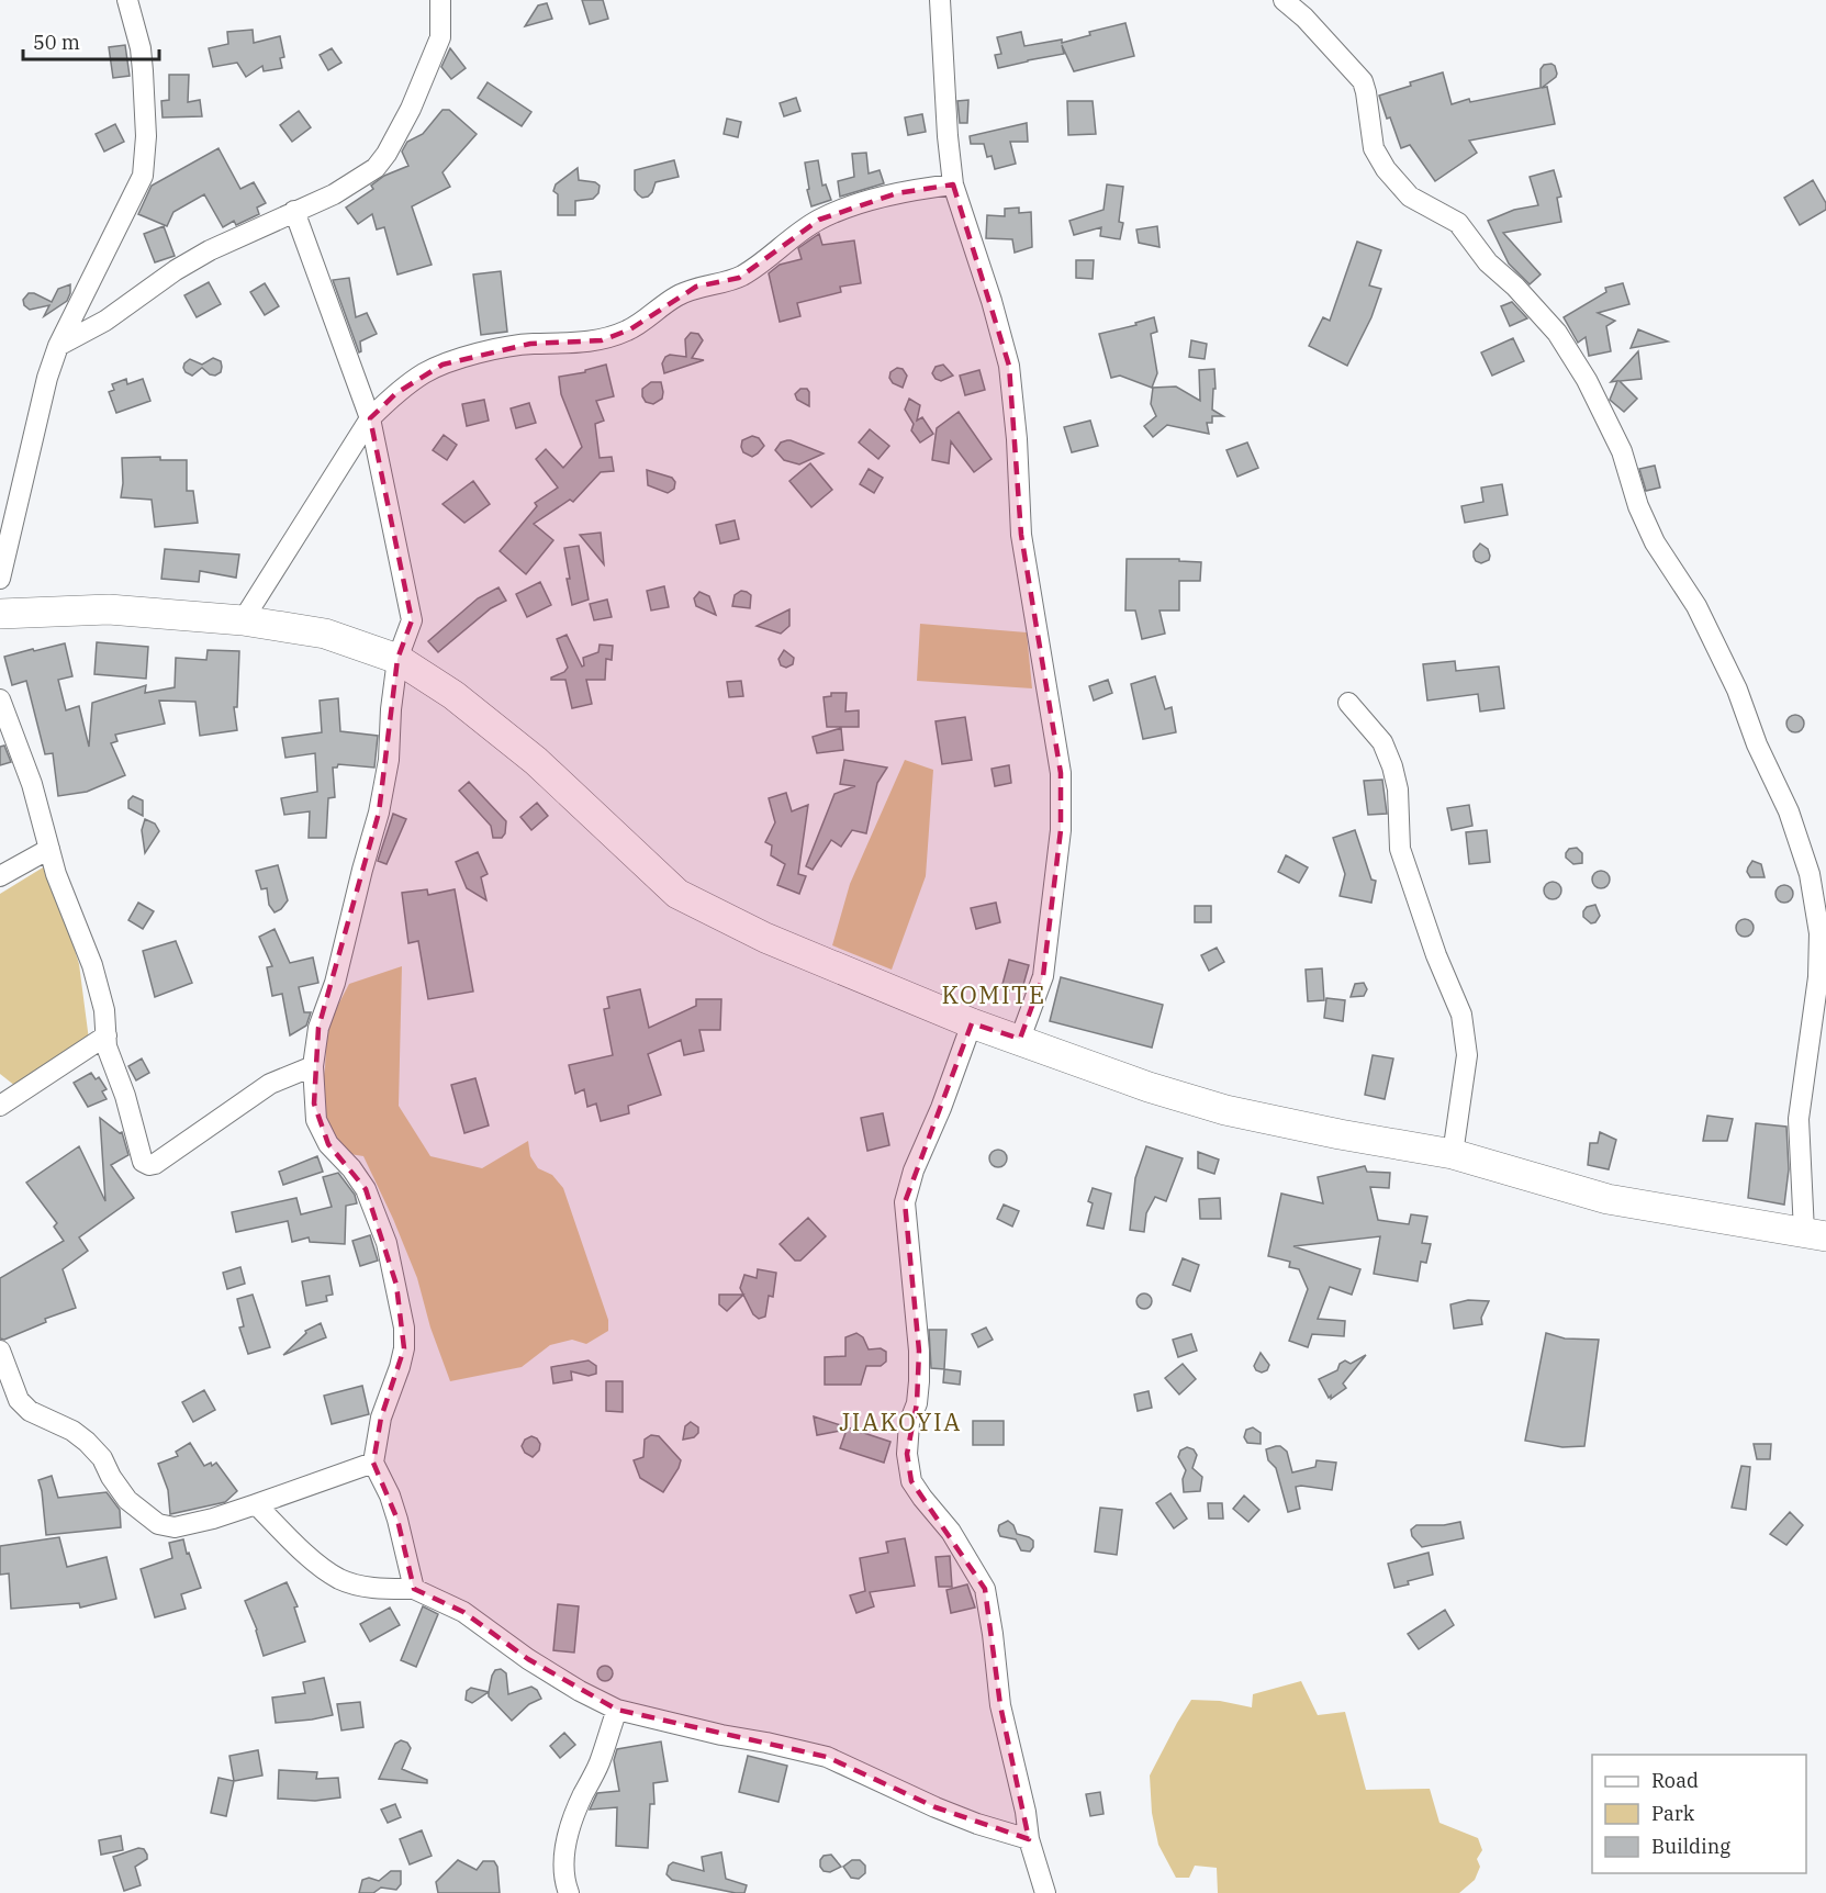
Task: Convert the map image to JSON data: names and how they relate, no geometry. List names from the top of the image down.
{
  "districts": ["KOMITE", "JIAKOYIA"],
  "legend": ["Road", "Park", "Building"],
  "scale_bar": "50 m"
}
